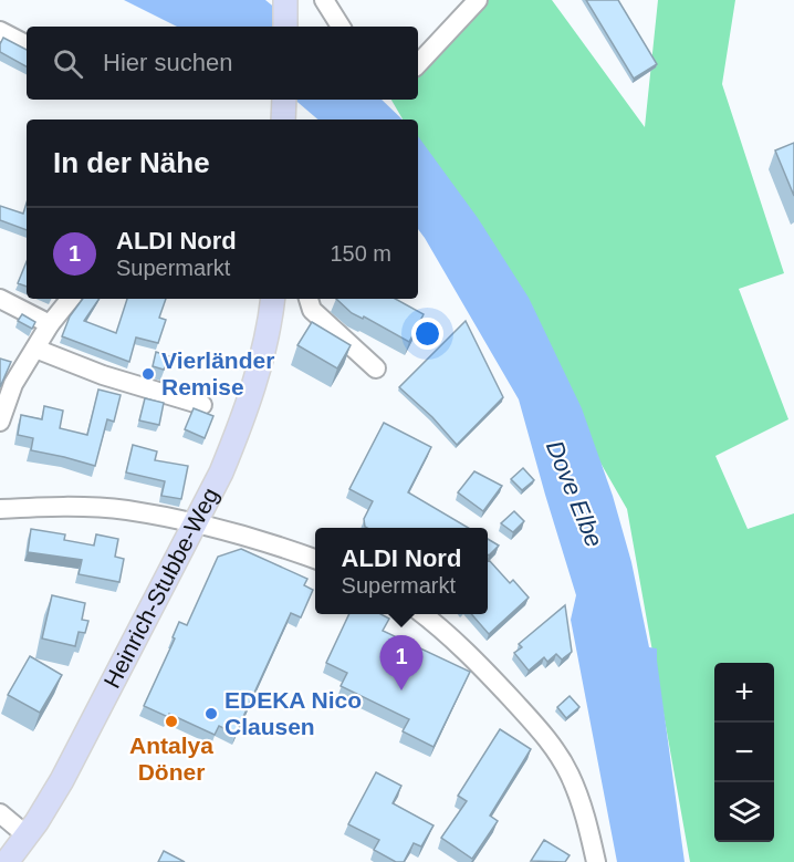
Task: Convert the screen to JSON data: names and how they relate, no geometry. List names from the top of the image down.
{
  "streets": {
    "main road": ["Heinrich-Stubbe-Weg"]
  },
  "water": ["Dove Elbe"],
  "places": ["Vierländer Remise", "EDEKA Nico Clausen", "Antalya Döner"],
  "page": {
    "search": "Hier suchen",
    "heading": "In der Nähe",
    "list": [
      {
        "mark": "1",
        "name": "ALDI Nord",
        "note": "Supermarkt",
        "value": "150 m"
      }
    ],
    "popup": ["ALDI Nord", "Supermarkt"],
    "pins": "1",
    "map_buttons": ["+", "−"]
  }
}
